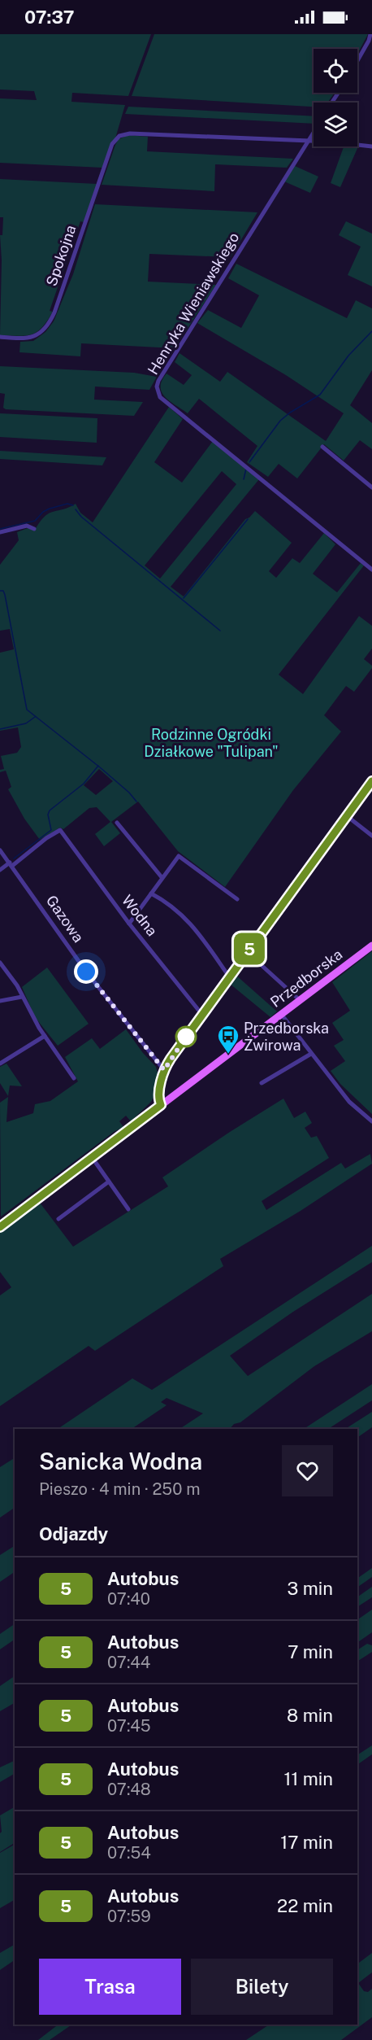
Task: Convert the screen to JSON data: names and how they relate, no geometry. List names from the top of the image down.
{
  "streets": {
    "main road": ["Przedborska"],
    "street": [
      "Spokojna",
      "Henryka Wieniawskiego",
      "Wodna",
      "Gazowa"
    ]
  },
  "crossings": [
    ["Spokojna", "Henryka Wieniawskiego"],
    ["Wodna", "Gazowa"]
  ],
  "parks": ["Rodzinne Ogródki Działkowe \"Tulipan\""],
  "places": {
    "bus stop": ["Przedborska Żwirowa"]
  },
  "lines": ["bus line 5"],
  "page": {
    "status": "07:37",
    "on_map": "5",
    "heading": [
      ["Sanicka Wodna", "Pieszo · 4 min · 250 m"],
      "Odjazdy"
    ],
    "list": [
      {
        "mark": "5",
        "name": "Autobus",
        "note": "07:40",
        "value": "3 min"
      },
      {
        "mark": "5",
        "name": "Autobus",
        "note": "07:44",
        "value": "7 min"
      },
      {
        "mark": "5",
        "name": "Autobus",
        "note": "07:45",
        "value": "8 min"
      },
      {
        "mark": "5",
        "name": "Autobus",
        "note": "07:48",
        "value": "11 min"
      },
      {
        "mark": "5",
        "name": "Autobus",
        "note": "07:54",
        "value": "17 min"
      },
      {
        "mark": "5",
        "name": "Autobus",
        "note": "07:59",
        "value": "22 min"
      }
    ],
    "buttons": ["Trasa", "Bilety"]
  }
}
